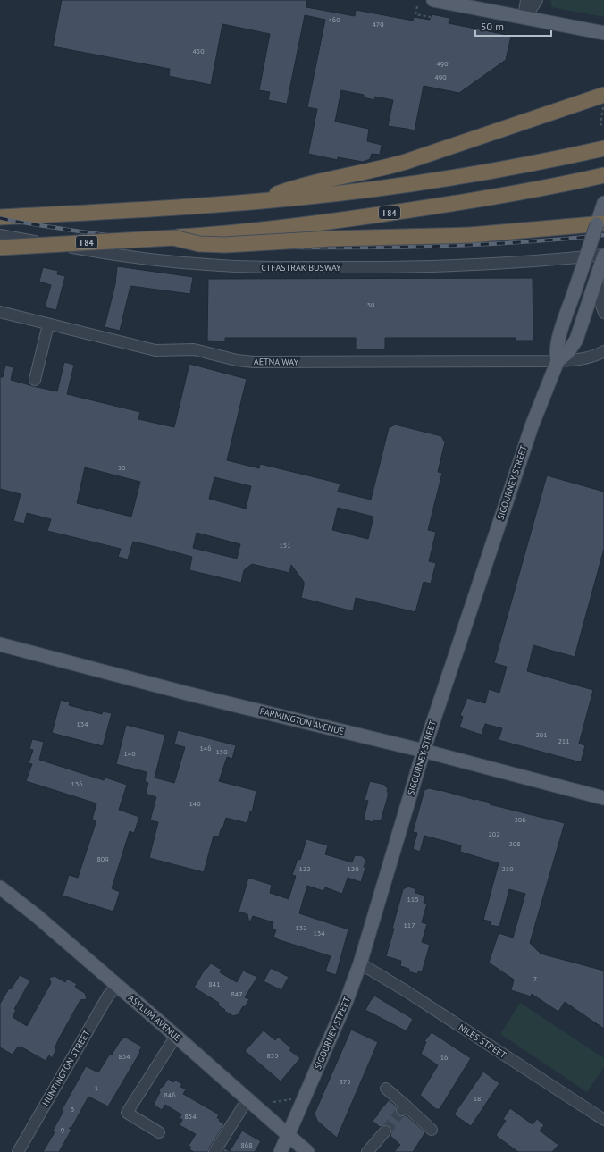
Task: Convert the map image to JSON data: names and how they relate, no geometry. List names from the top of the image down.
{
  "streets": {
    "highway": ["I 84"],
    "main road": ["SIGOURNEY STREET", "FARMINGTON AVENUE", "ASYLUM AVENUE"],
    "street": [
      "CTFASTRAK BUSWAY",
      "AETNA WAY",
      "NILES STREET",
      "HUNTINGTON STREET"
    ]
  },
  "crossings": [
    ["CTFASTRAK BUSWAY", "SIGOURNEY STREET"],
    ["AETNA WAY", "SIGOURNEY STREET"],
    ["SIGOURNEY STREET", "FARMINGTON AVENUE"],
    ["SIGOURNEY STREET", "ASYLUM AVENUE"],
    ["SIGOURNEY STREET", "NILES STREET"],
    ["ASYLUM AVENUE", "HUNTINGTON STREET"]
  ],
  "house_numbers": [
    "460",
    "470",
    "450",
    "490",
    "490",
    "50",
    "50",
    "151",
    "134",
    "201",
    "211",
    "146",
    "150",
    "140",
    "136",
    "140",
    "206",
    "202",
    "208",
    "809",
    "122",
    "120",
    "210",
    "115",
    "117",
    "132",
    "134",
    "7",
    "841",
    "847",
    "855",
    "834",
    "16",
    "875",
    "1",
    "846",
    "18",
    "3",
    "854",
    "9",
    "868"
  ],
  "scale_bar": "50 m"
}
